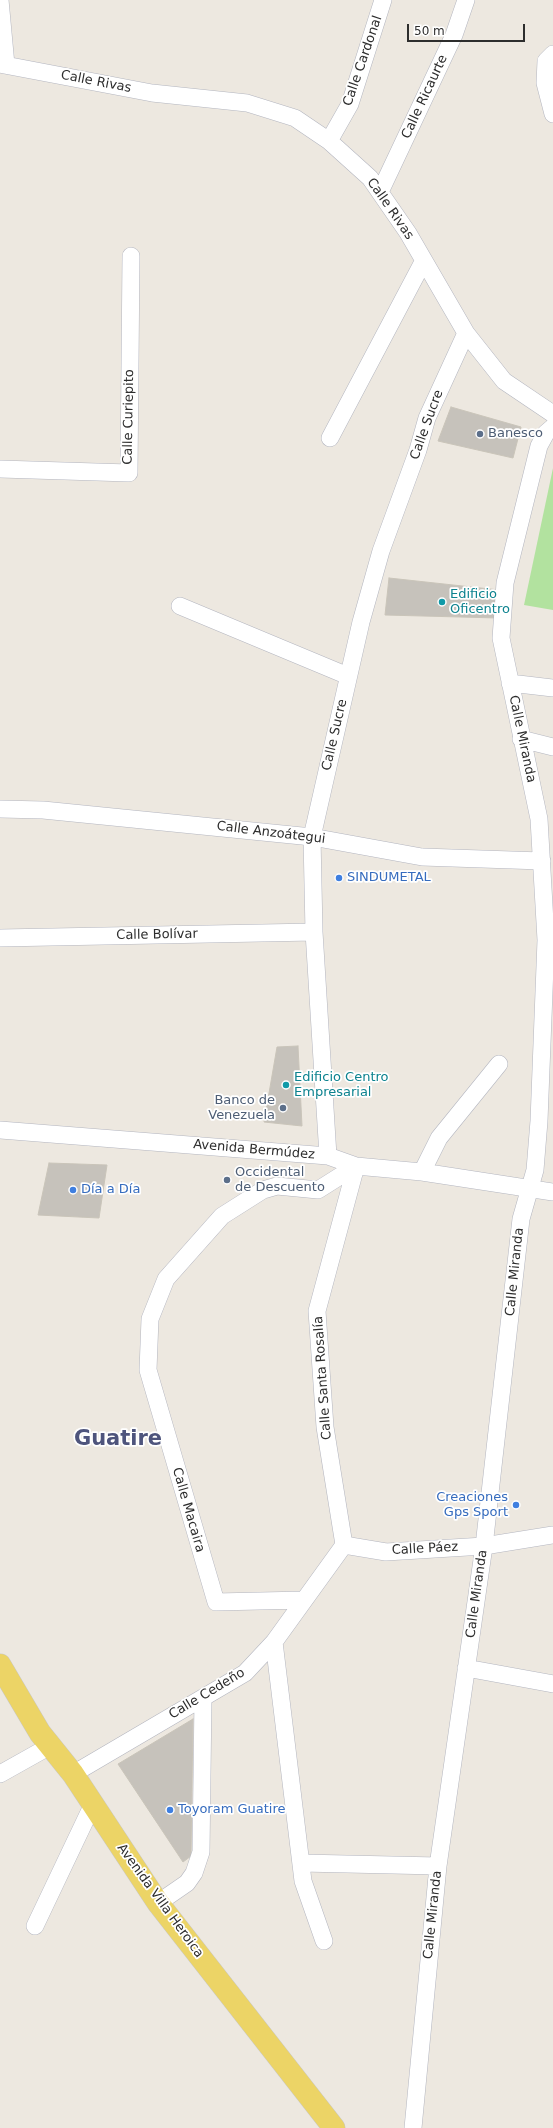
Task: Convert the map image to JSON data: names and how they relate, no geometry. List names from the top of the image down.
{
  "streets": {
    "main road": ["Avenida Villa Heroica"],
    "street": [
      "Calle Cardonal",
      "Calle Rivas",
      "Calle Ricaurte",
      "Calle Curiepito",
      "Calle Sucre",
      "Calle Miranda",
      "Calle Anzoátegui",
      "Calle Bolívar",
      "Avenida Bermúdez",
      "Calle Santa Rosalía",
      "Calle Macaira",
      "Calle Páez",
      "Calle Cedeño"
    ]
  },
  "crossings": [
    ["Calle Cardonal", "Calle Rivas"],
    ["Calle Rivas", "Calle Ricaurte"],
    ["Calle Rivas", "Calle Sucre"],
    ["Calle Sucre", "Calle Anzoátegui"],
    ["Calle Sucre", "Calle Bolívar"],
    ["Calle Sucre", "Avenida Bermúdez"],
    ["Calle Miranda", "Calle Anzoátegui"],
    ["Calle Miranda", "Avenida Bermúdez"],
    ["Calle Miranda", "Calle Páez"],
    ["Avenida Bermúdez", "Calle Santa Rosalía"],
    ["Avenida Bermúdez", "Calle Macaira"],
    ["Calle Santa Rosalía", "Calle Macaira"],
    ["Calle Santa Rosalía", "Calle Páez"],
    ["Calle Santa Rosalía", "Calle Cedeño"],
    ["Calle Macaira", "Calle Cedeño"],
    ["Calle Páez", "Calle Cedeño"],
    ["Calle Cedeño", "Avenida Villa Heroica"]
  ],
  "districts": ["Guatire"],
  "places": [
    "Banesco",
    "Edificio Oficentro",
    "SINDUMETAL",
    "Edificio Centro Empresarial",
    "Banco de Venezuela",
    "Occidental de Descuento",
    "Día a Día",
    "Creaciones Gps Sport",
    "Toyoram Guatire"
  ],
  "scale_bar": "50 m"
}
